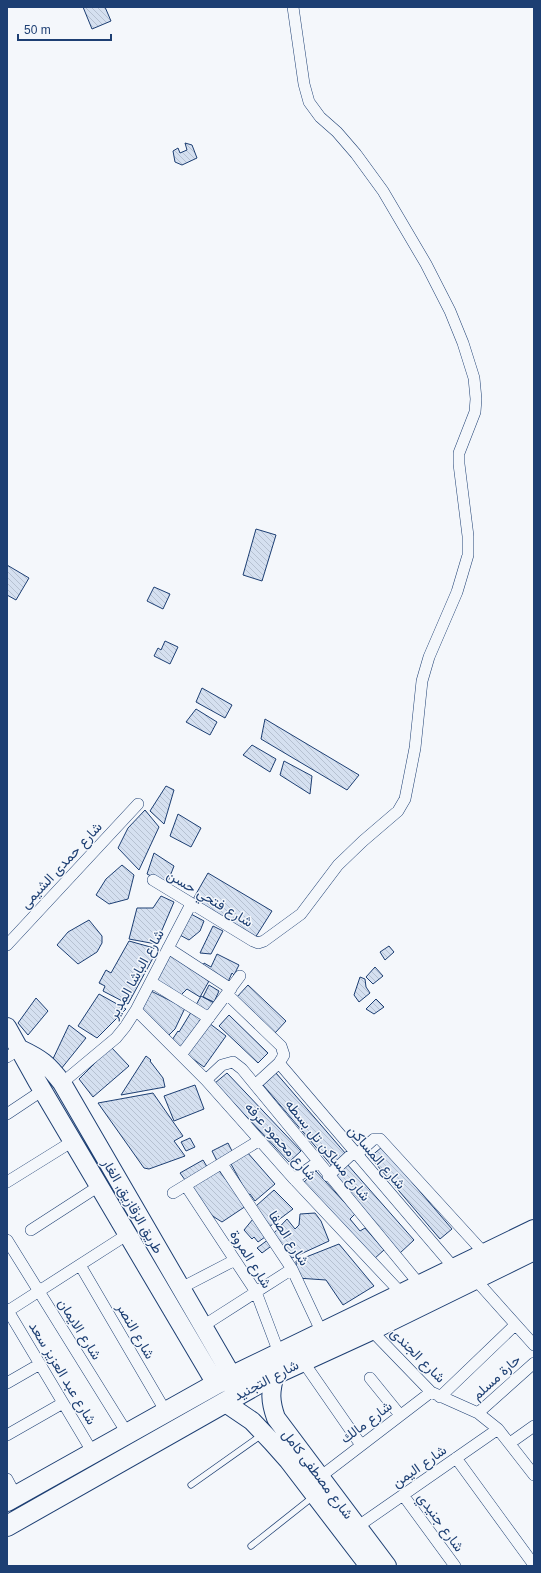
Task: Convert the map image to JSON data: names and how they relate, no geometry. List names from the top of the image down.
{
  "streets": {
    "highway": ["شارع التجنيد"],
    "main road": ["طريق الزقازيق, الغار", "شارع مصطفى كامل"],
    "street": [
      "شارع حمدى الشيمى",
      "شارع فتحي حسن",
      "شارع الباشا المدير",
      "شارع محمود عرفه",
      "شارع مساكن تل بسطه",
      "شارع المساكن",
      "شارع الصفا",
      "شارع المروة",
      "شارع الايمان",
      "شارع النصر",
      "شارع الجندى",
      "شارع عبد العزيز سعد",
      "حارة مسلم",
      "شارع مالك",
      "شارع اليمن",
      "شارع جنيدي"
    ]
  },
  "crossings": [
    ["شارع فتحي حسن", "شارع الباشا المدير"],
    ["شارع الباشا المدير", "شارع محمود عرفه"],
    ["شارع الباشا المدير", "طريق الزقازيق, الغار"],
    ["شارع محمود عرفه", "شارع مساكن تل بسطه"],
    ["شارع محمود عرفه", "شارع التجنيد"],
    ["شارع مساكن تل بسطه", "شارع التجنيد"],
    ["شارع المساكن", "شارع التجنيد"],
    ["طريق الزقازيق, الغار", "شارع التجنيد"],
    ["شارع الصفا", "شارع التجنيد"],
    ["شارع المروة", "شارع التجنيد"],
    ["شارع الايمان", "شارع التجنيد"],
    ["شارع النصر", "شارع التجنيد"],
    ["شارع الجندى", "حارة مسلم"],
    ["شارع الجندى", "شارع التجنيد"],
    ["شارع الجندى", "شارع مالك"],
    ["شارع الجندى", "شارع اليمن"],
    ["شارع عبد العزيز سعد", "شارع التجنيد"],
    ["شارع التجنيد", "شارع مصطفى كامل"],
    ["شارع مالك", "شارع مصطفى كامل"],
    ["شارع اليمن", "شارع مصطفى كامل"],
    ["شارع اليمن", "شارع جنيدي"]
  ],
  "scale_bar": "50 m"
}
